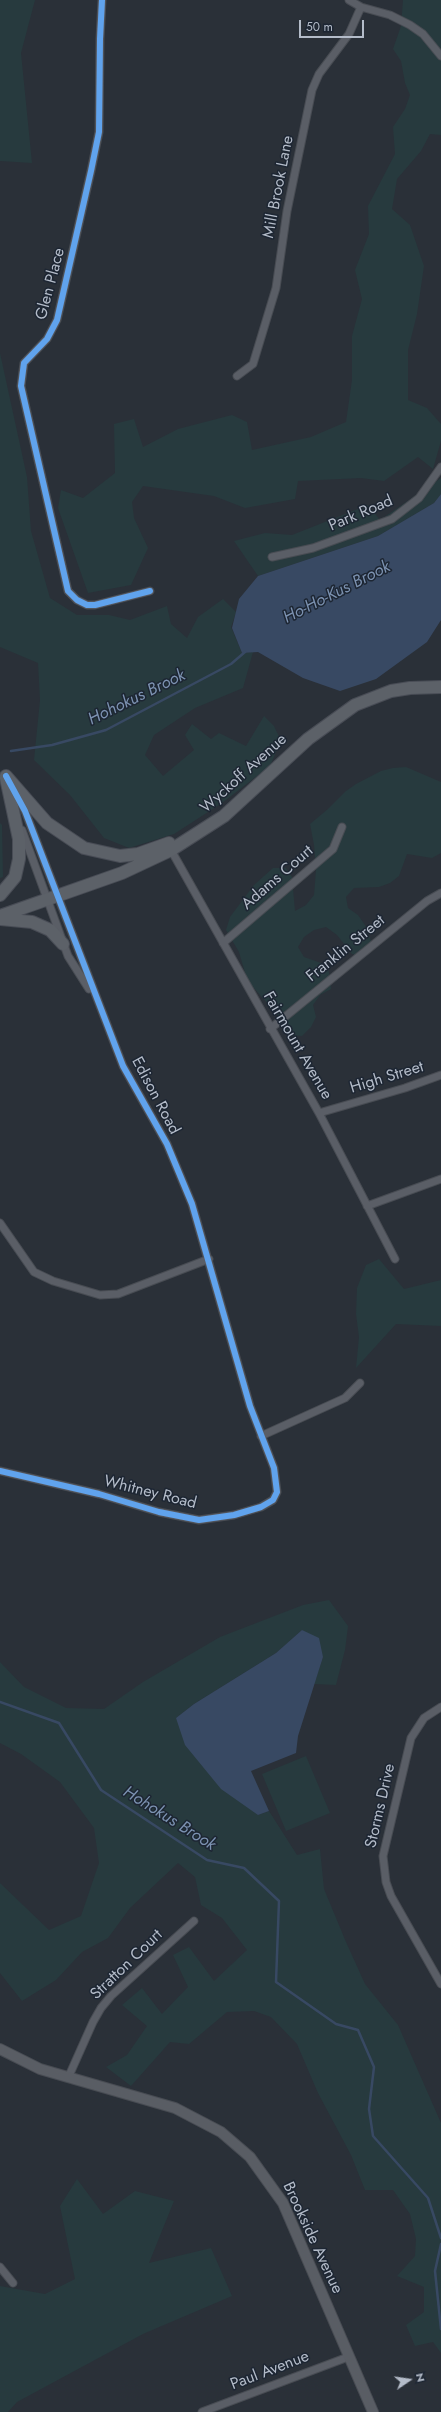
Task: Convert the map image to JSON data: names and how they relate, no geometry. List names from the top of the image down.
{
  "streets": {
    "main road": ["Wyckoff Avenue"],
    "street": [
      "Mill Brook Lane",
      "Glen Place",
      "Park Road",
      "Adams Court",
      "Franklin Street",
      "Fairmount Avenue",
      "High Street",
      "Edison Road",
      "Whitney Road",
      "Storms Drive",
      "Stratton Court",
      "Brookside Avenue",
      "Paul Avenue"
    ]
  },
  "crossings": [
    ["Wyckoff Avenue", "Fairmount Avenue"],
    ["Wyckoff Avenue", "Edison Road"],
    ["Adams Court", "Fairmount Avenue"],
    ["Franklin Street", "Fairmount Avenue"],
    ["Fairmount Avenue", "High Street"],
    ["Edison Road", "Whitney Road"],
    ["Stratton Court", "Brookside Avenue"],
    ["Brookside Avenue", "Paul Avenue"]
  ],
  "water": ["Ho-Ho-Kus Brook", "Hohokus Brook"],
  "scale_bar": "50 m",
  "north": "right"
}
